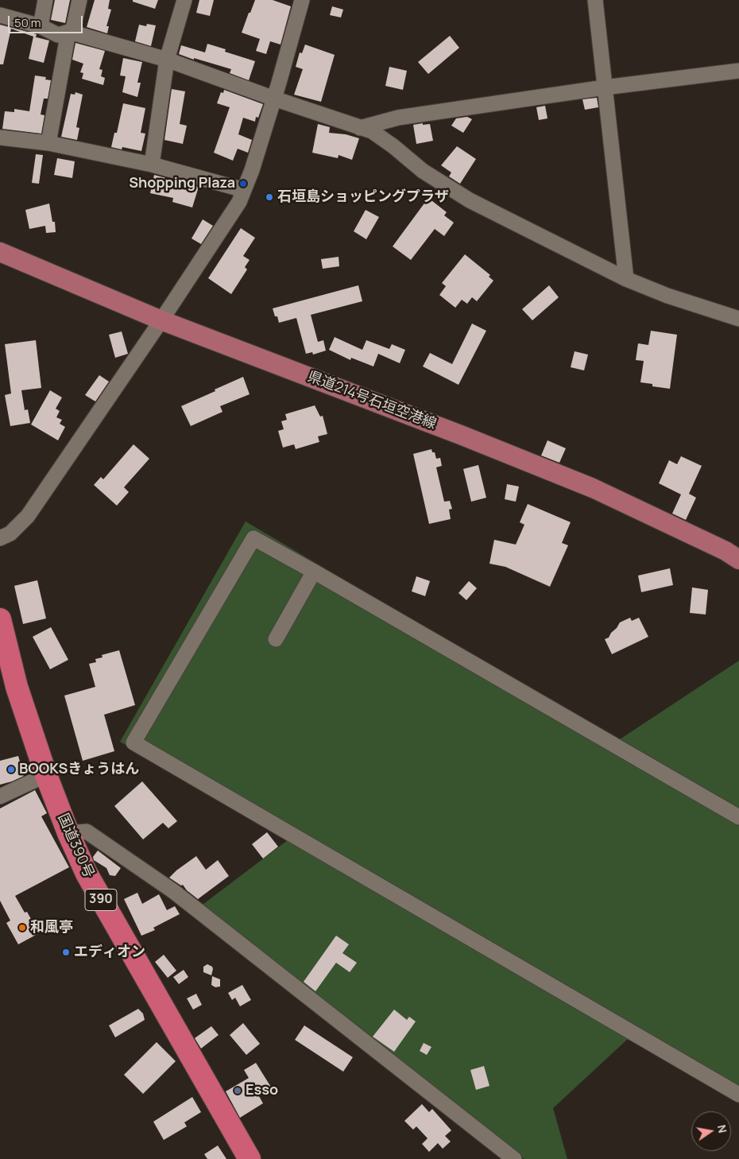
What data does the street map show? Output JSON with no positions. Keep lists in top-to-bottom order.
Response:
{
  "streets": {
    "highway": ["国道390号", "390"],
    "main road": ["県道214号石垣空港線"]
  },
  "places": [
    "Shopping Plaza",
    "石垣島ショッピングプラザ",
    "BOOKSきょうはん",
    "和風亭",
    "エディオン",
    "Esso"
  ],
  "scale_bar": "50 m",
  "north": "right"
}
